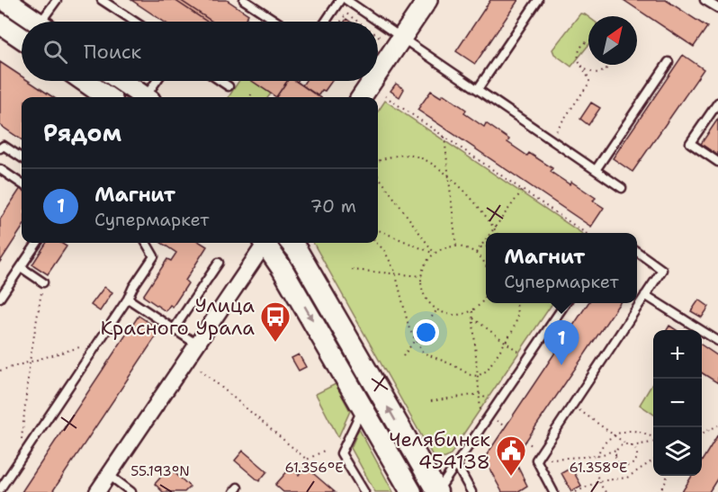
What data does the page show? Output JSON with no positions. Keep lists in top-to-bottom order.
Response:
{
  "places": {
    "bus stop": ["Улица Красного Урала"],
    "public building": ["Челябинск 454138"]
  },
  "north": "top right",
  "page": {
    "search": "Поиск",
    "heading": "Рядом",
    "list": [
      {
        "mark": "1",
        "name": "Магнит",
        "note": "Супермаркет",
        "value": "70 m"
      }
    ],
    "popup": ["Магнит", "Супермаркет"],
    "pins": "1",
    "map_buttons": ["+", "−"]
  },
  "coordinates": ["61.356°E", "61.358°E", "55.193°N"]
}
